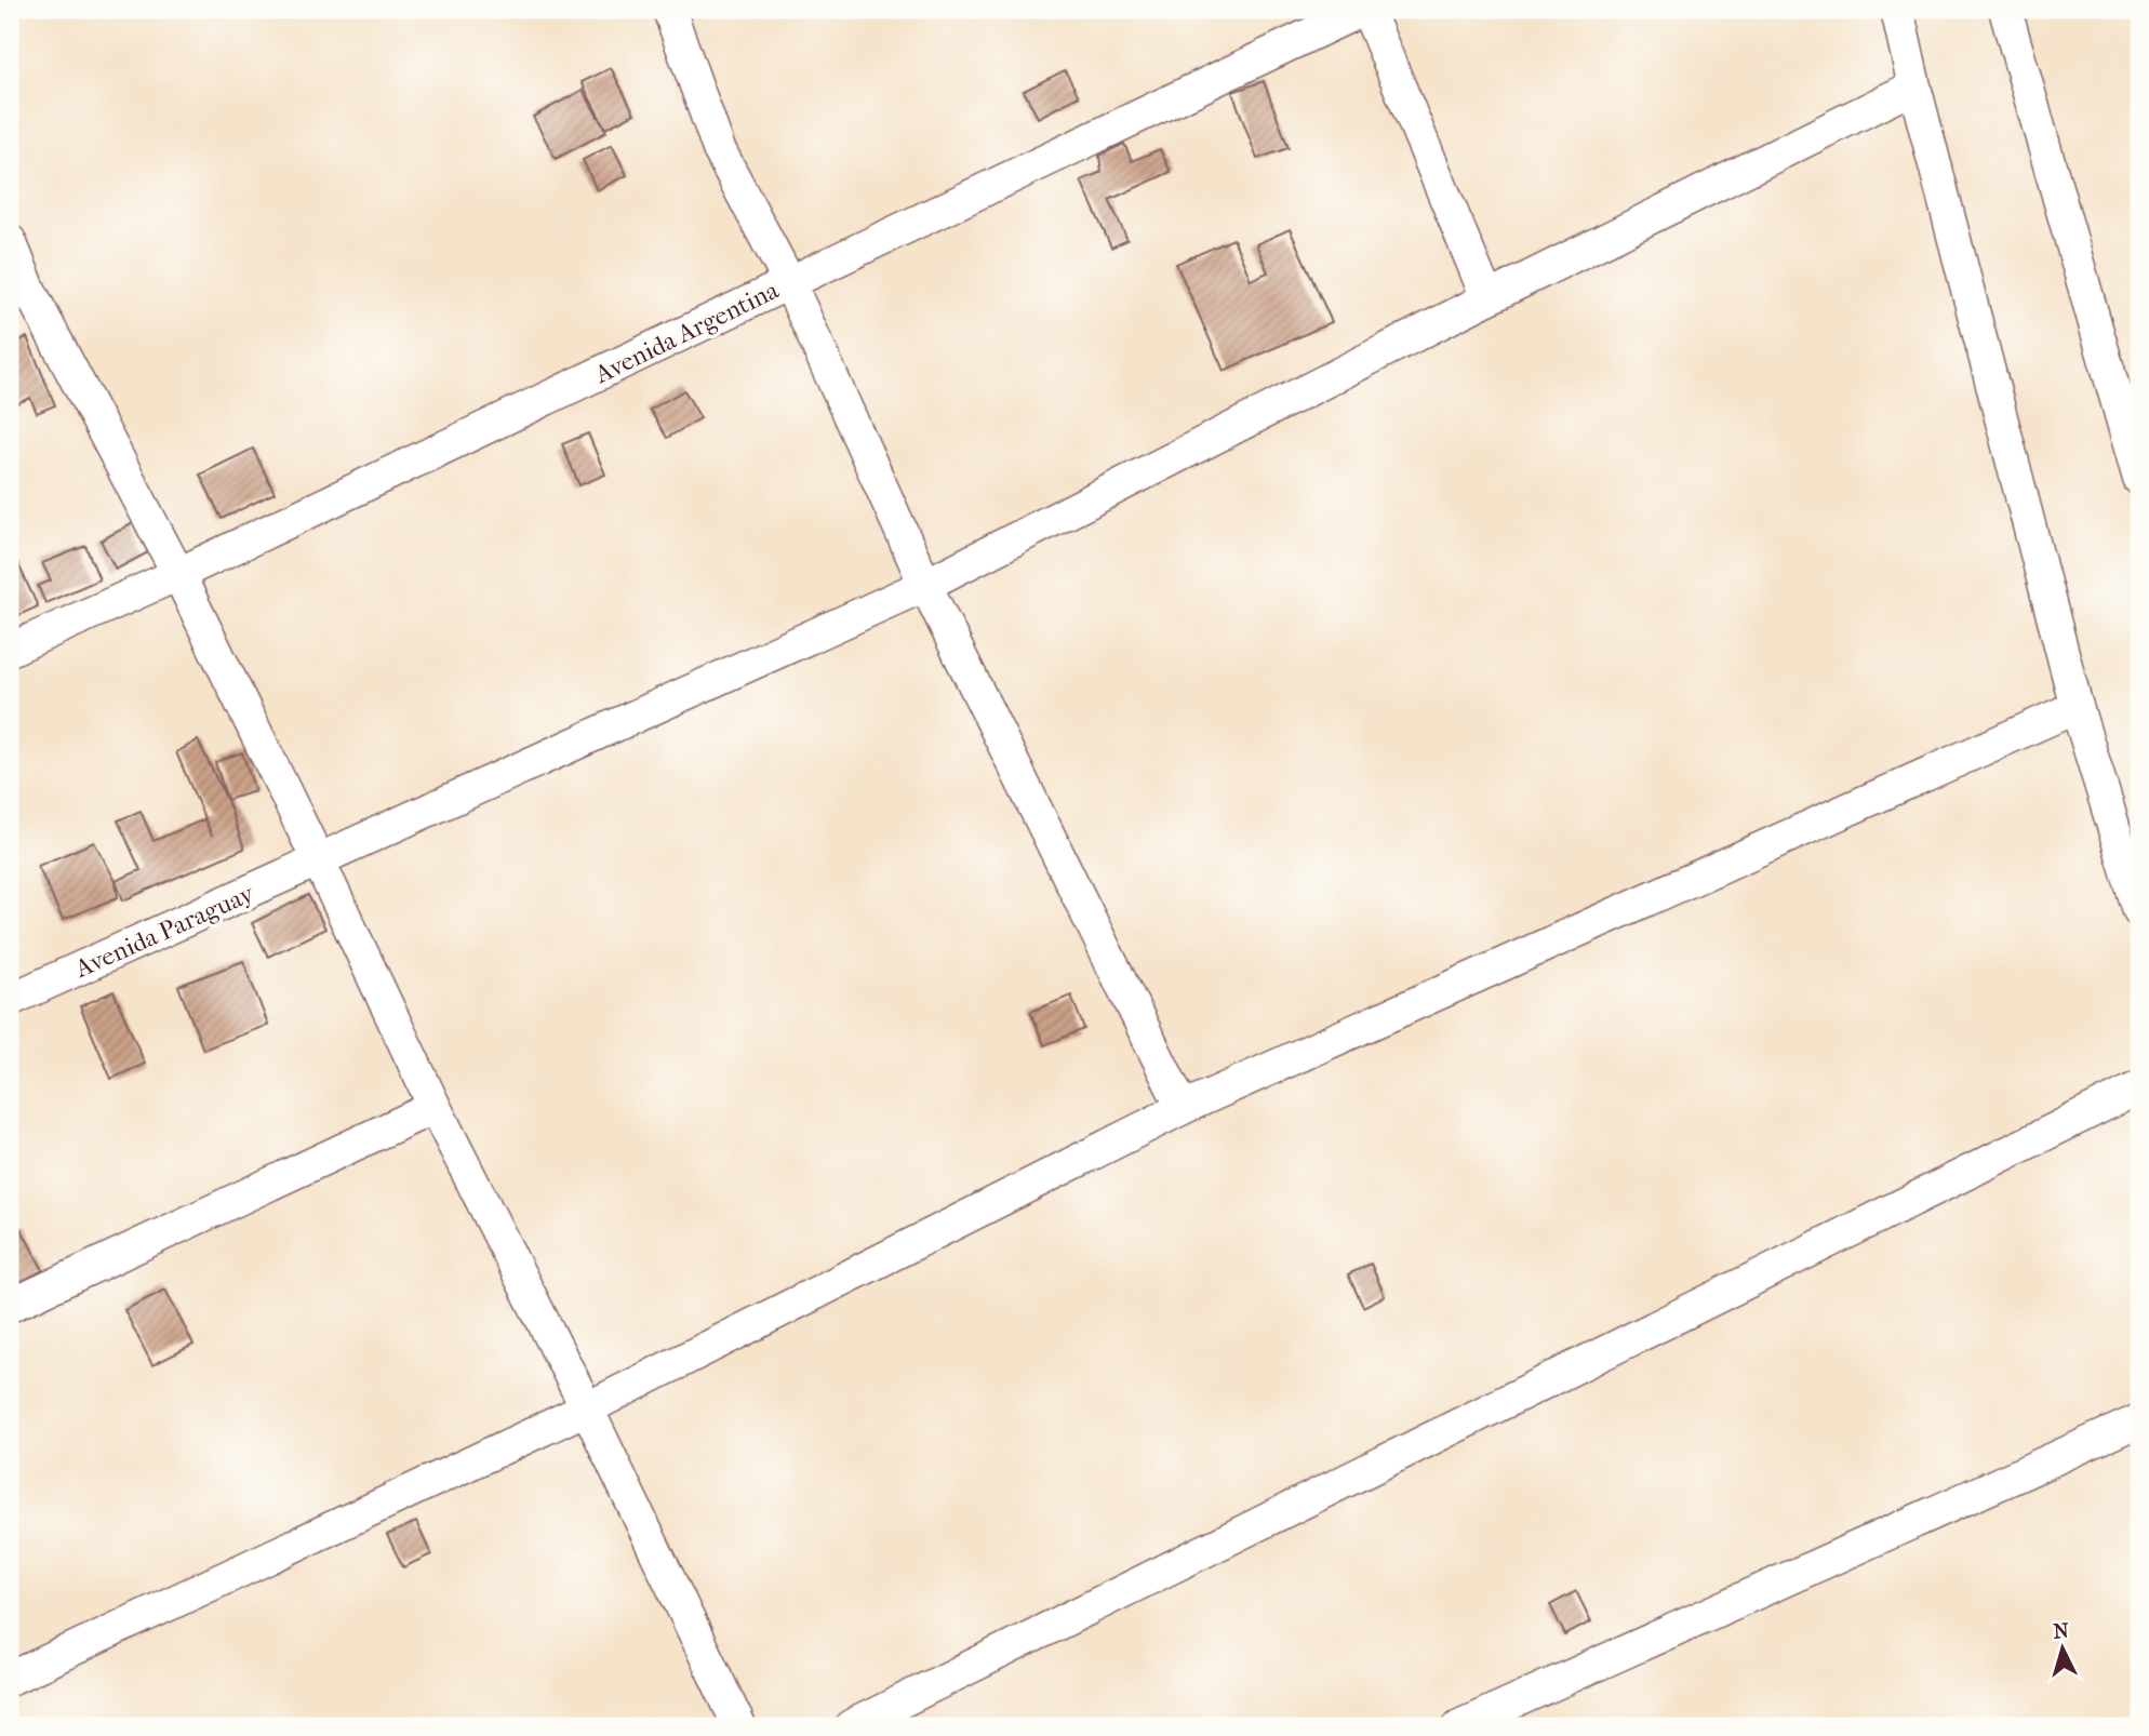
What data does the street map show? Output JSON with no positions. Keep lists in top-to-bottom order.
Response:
{
  "streets": {
    "street": ["Avenida Argentina", "Avenida Paraguay"]
  },
  "north": "top"
}
